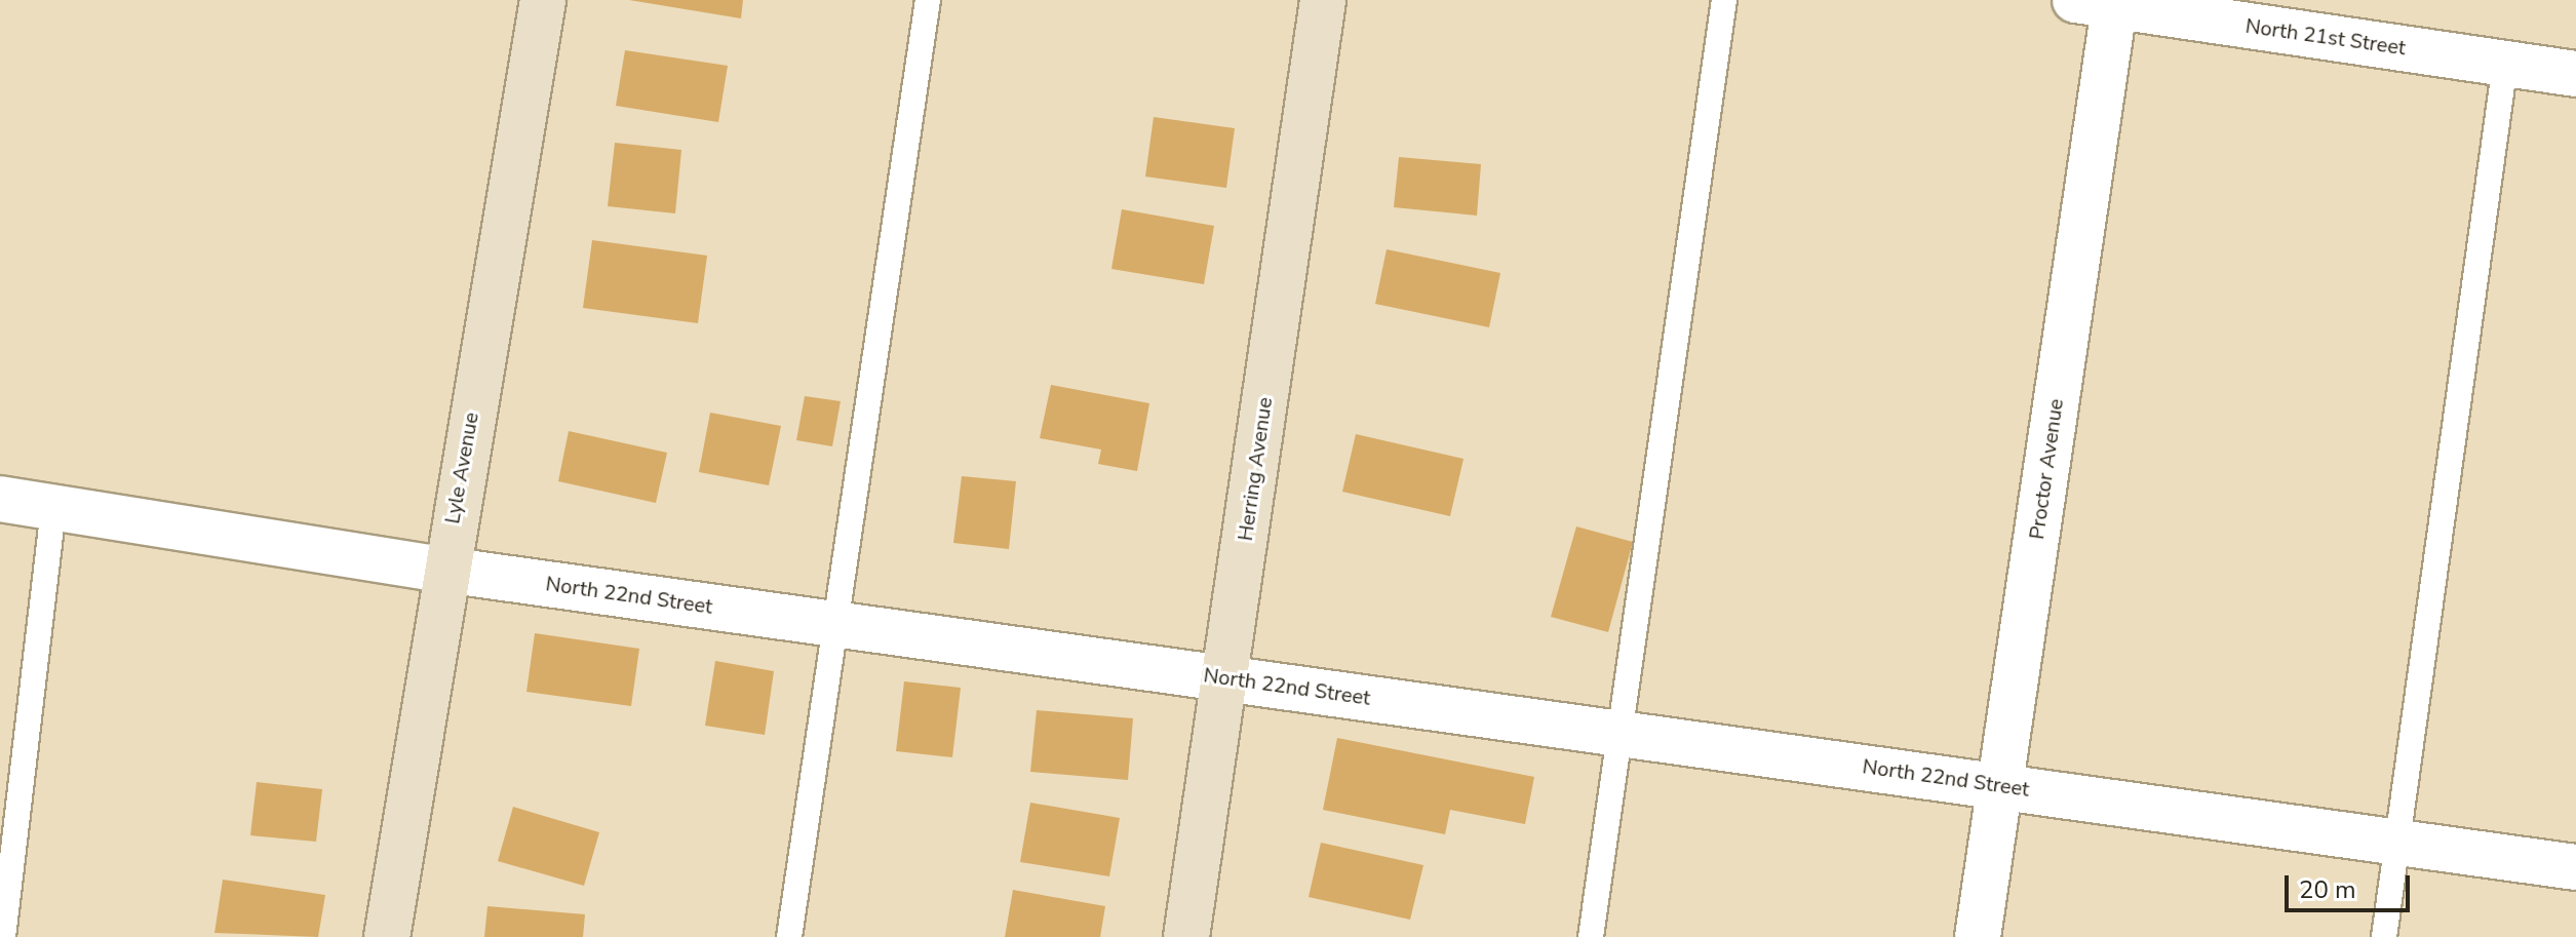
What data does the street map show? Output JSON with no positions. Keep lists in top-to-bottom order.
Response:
{
  "streets": {
    "main road": ["Lyle Avenue", "Herring Avenue"],
    "street": ["North 21st Street", "Proctor Avenue", "North 22nd Street"]
  },
  "crossings": [
    ["North 21st Street", "Proctor Avenue"],
    ["Lyle Avenue", "North 22nd Street"],
    ["Herring Avenue", "North 22nd Street"],
    ["Proctor Avenue", "North 22nd Street"]
  ],
  "scale_bar": "20 m"
}
